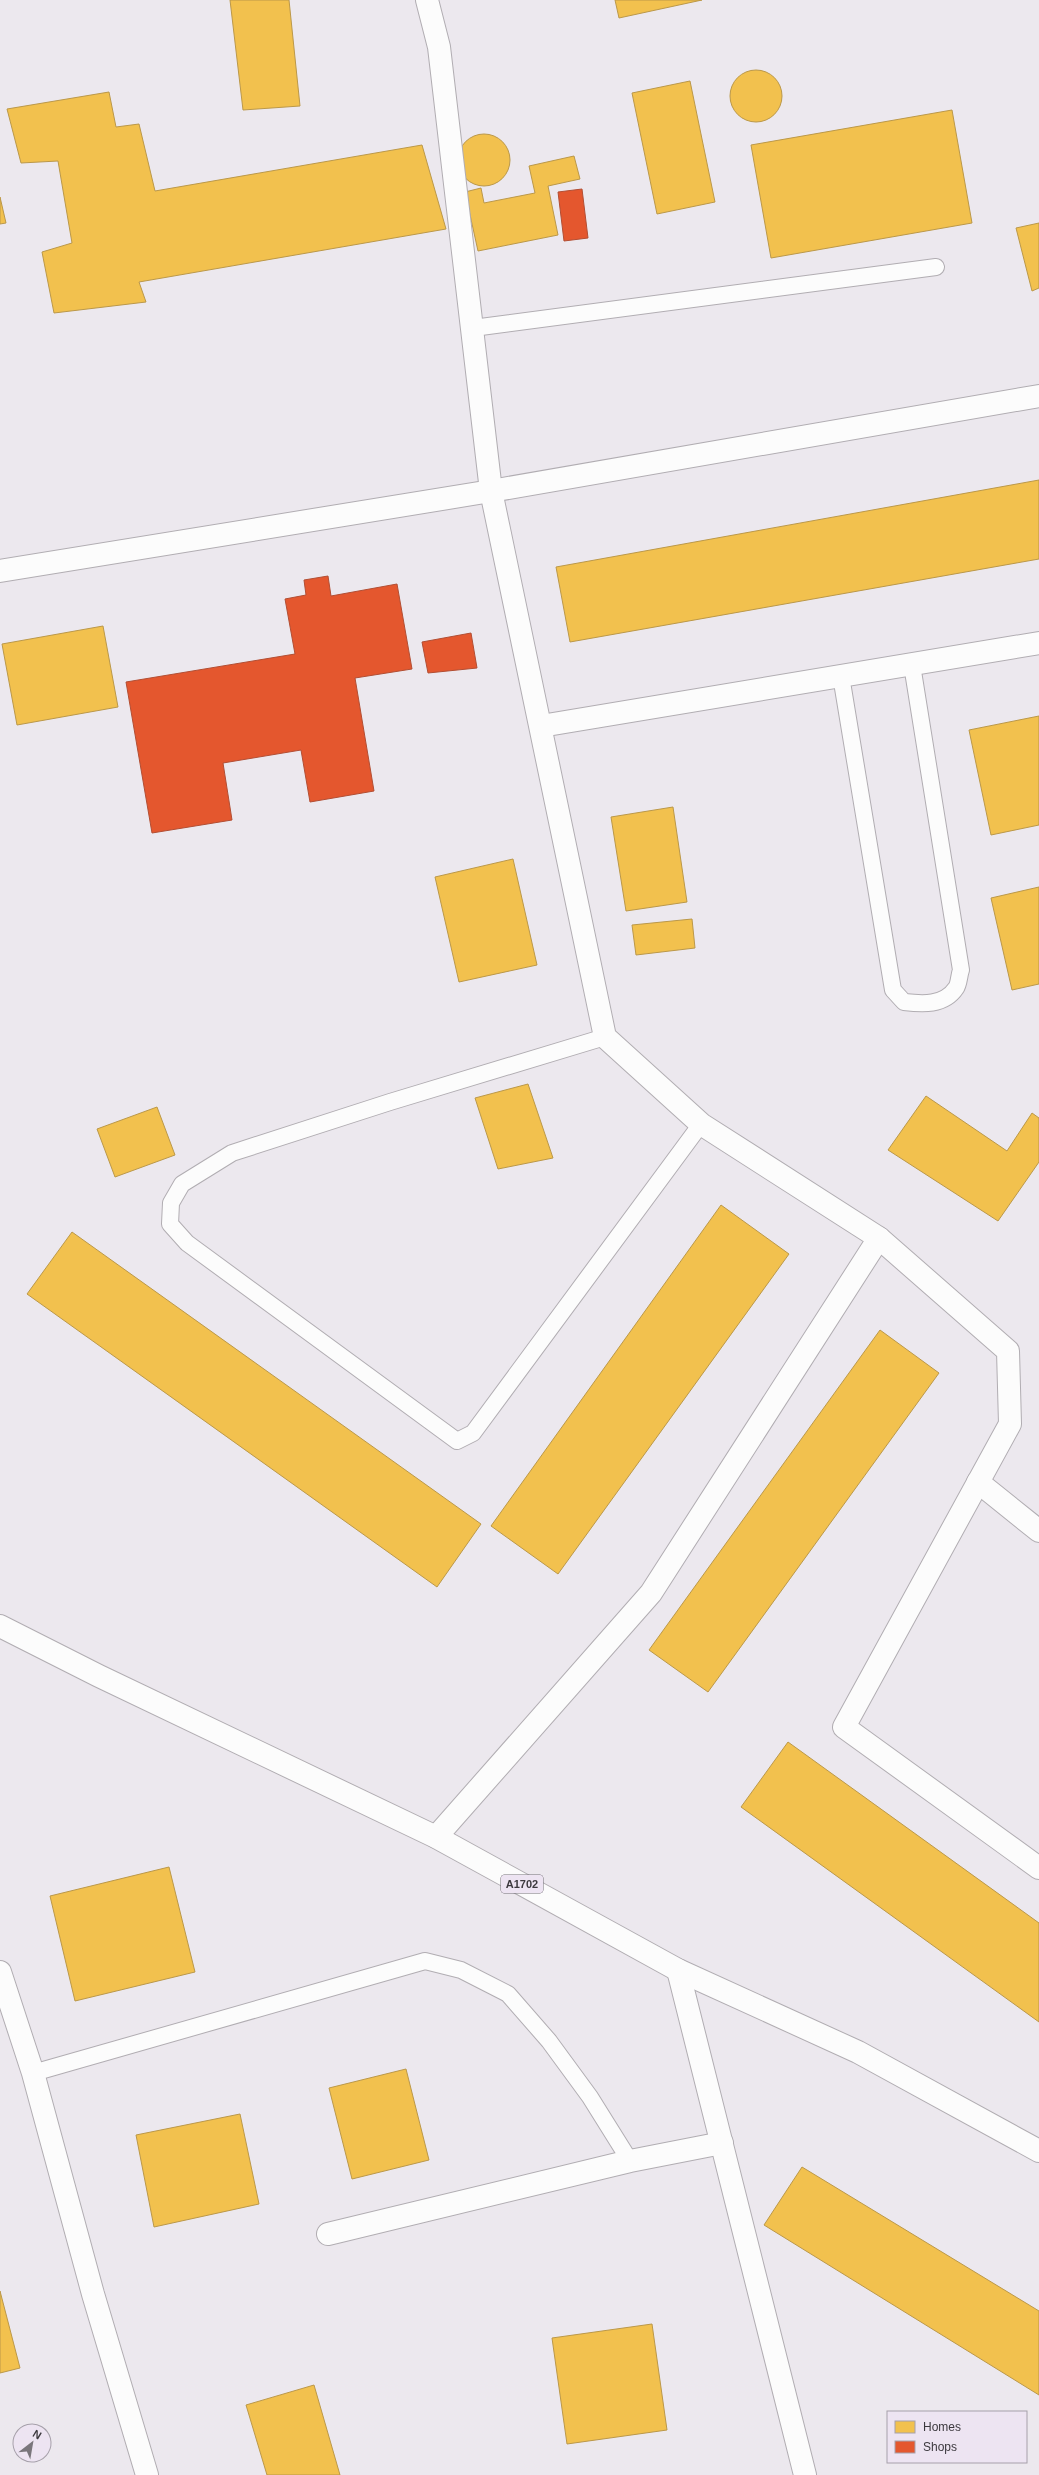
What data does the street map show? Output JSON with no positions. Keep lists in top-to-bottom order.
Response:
{
  "streets": {
    "main road": ["A1702"]
  },
  "legend": ["Homes", "Shops"],
  "north": "top right"
}
